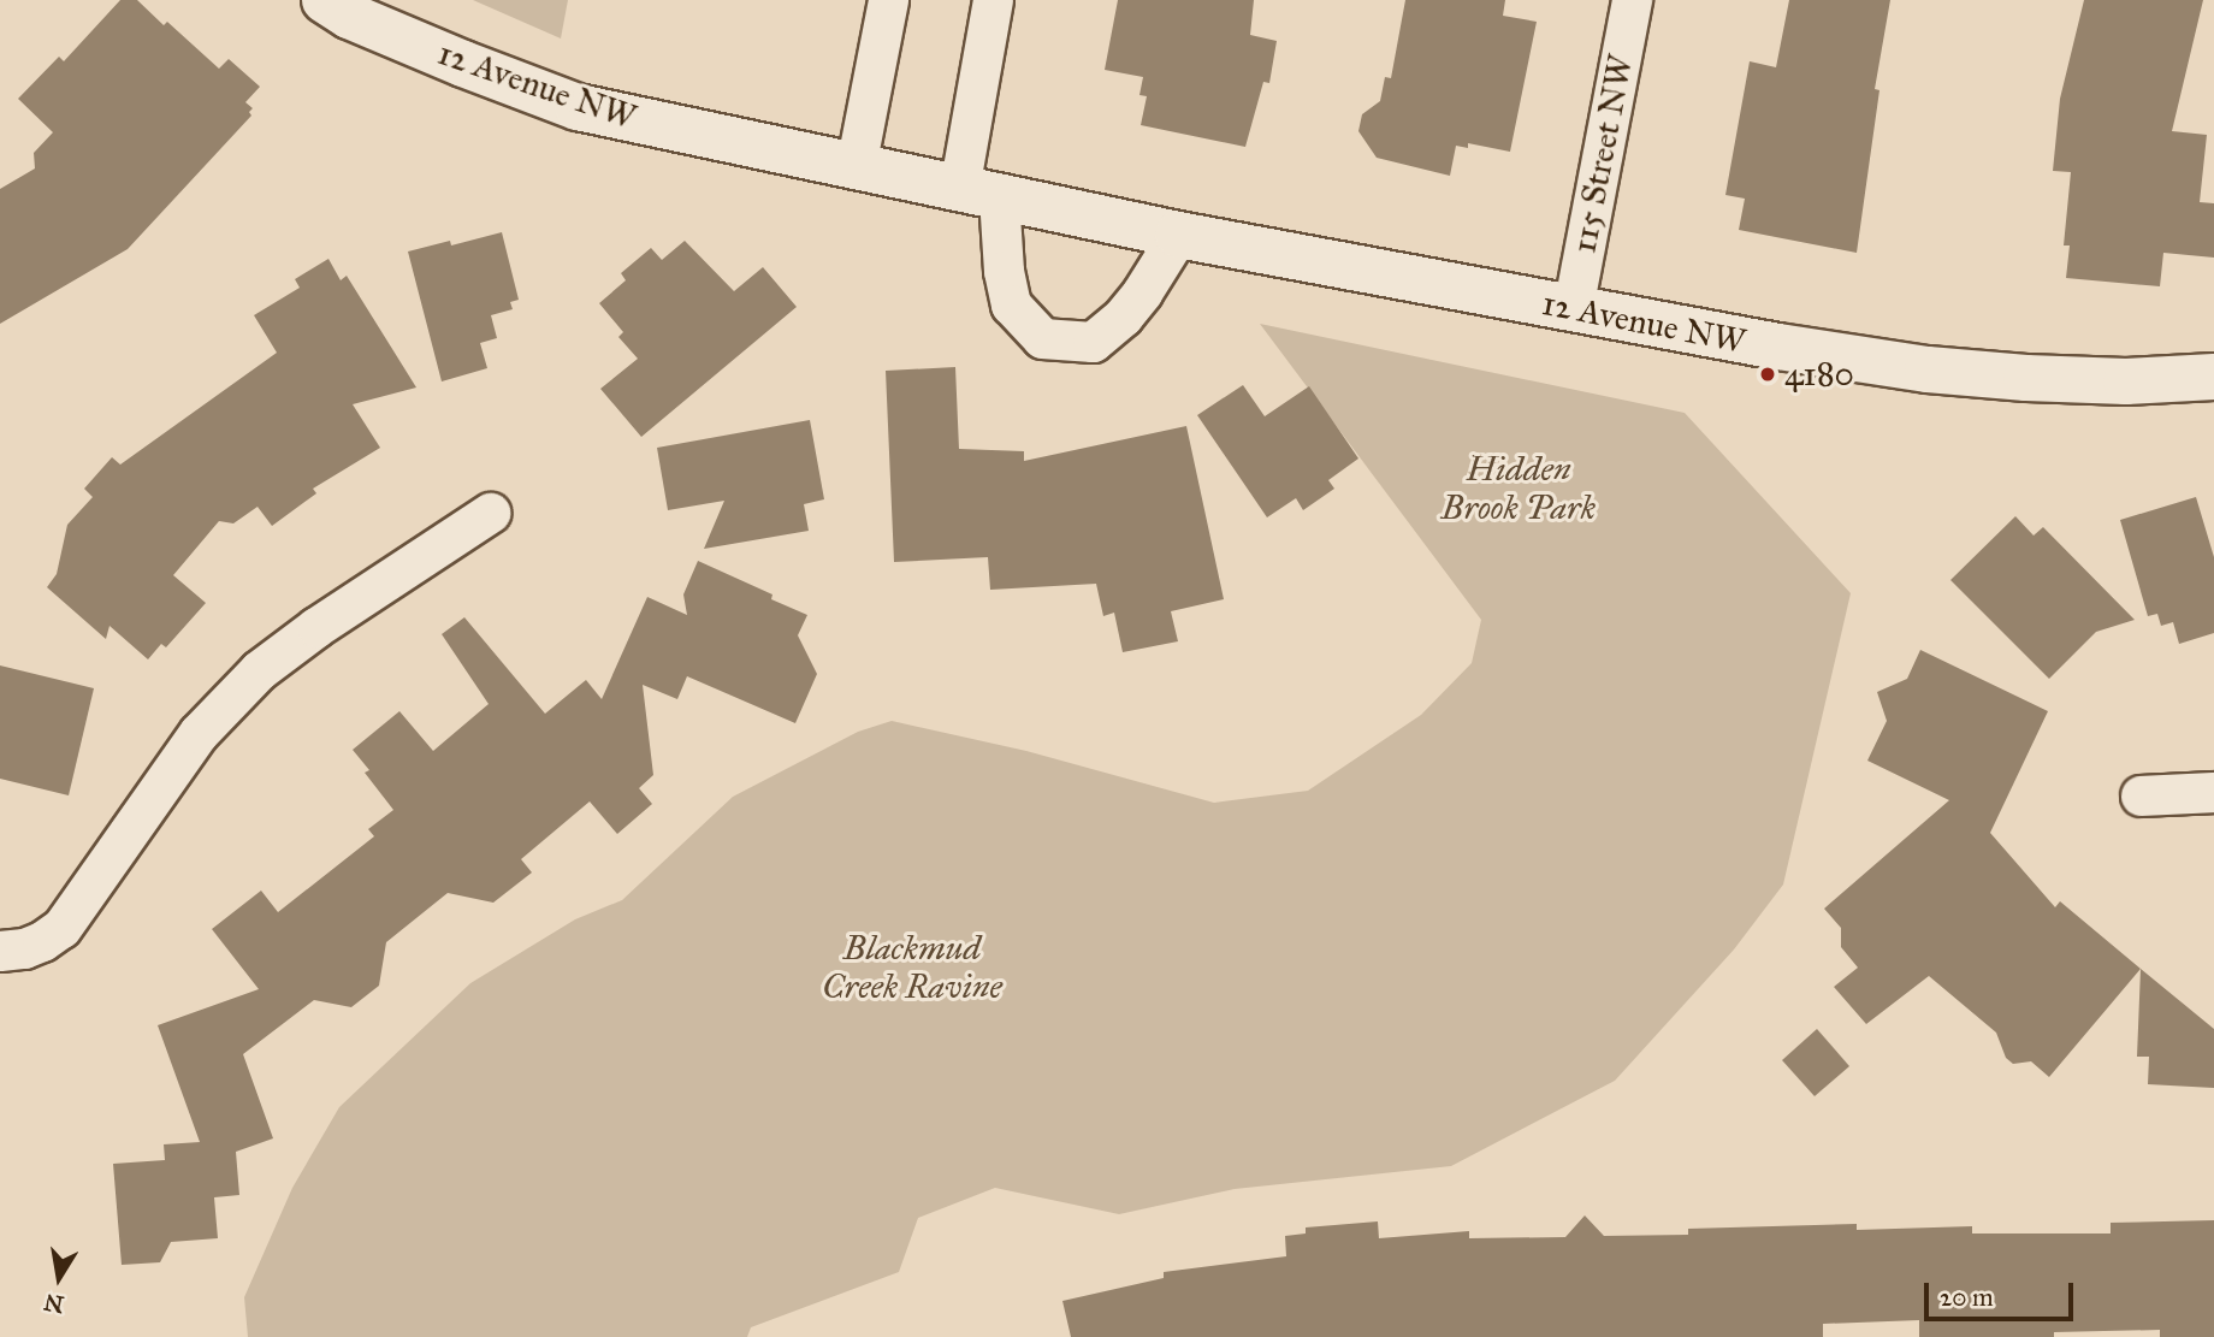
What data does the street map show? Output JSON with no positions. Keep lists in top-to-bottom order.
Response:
{
  "streets": {
    "street": ["12 Avenue NW", "115 Street NW"]
  },
  "crossings": [
    ["12 Avenue NW", "115 Street NW"]
  ],
  "parks": ["Hidden Brook Park", "Blackmud Creek Ravine"],
  "places": ["4180"],
  "scale_bar": "20 m",
  "north": "bottom"
}
